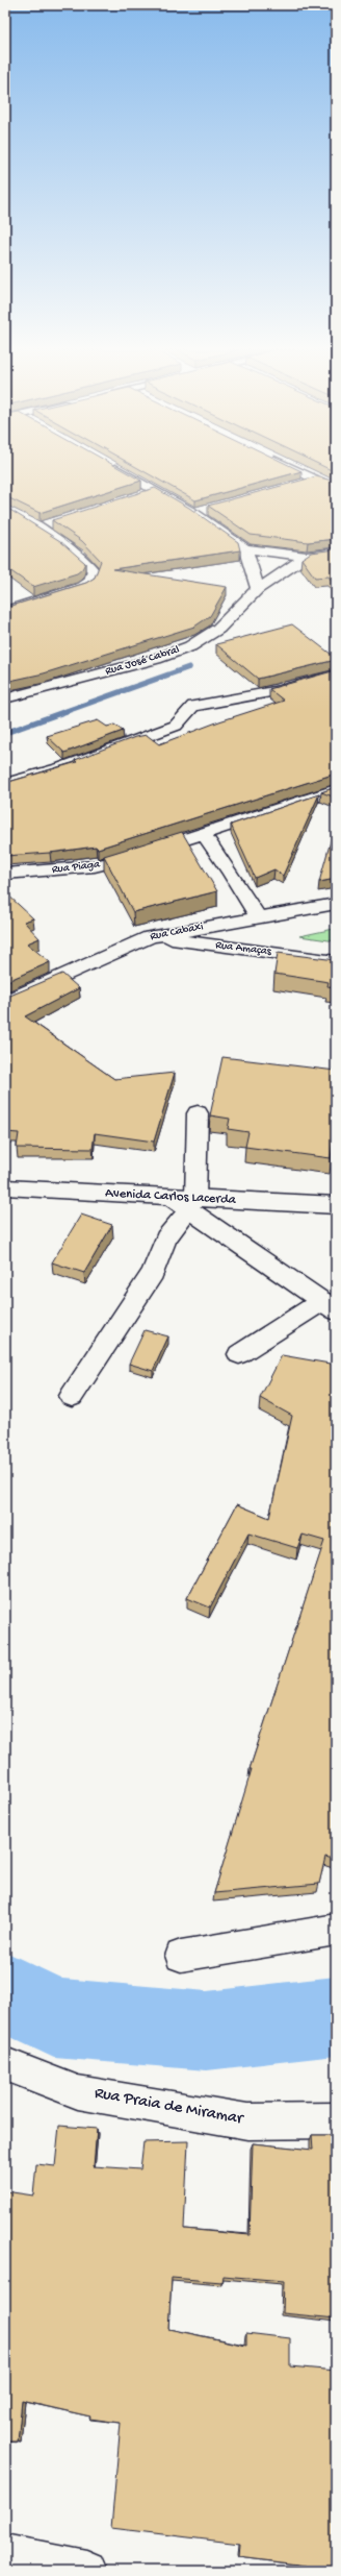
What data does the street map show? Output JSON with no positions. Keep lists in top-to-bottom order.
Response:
{
  "streets": {
    "street": [
      "Rua José Cabral",
      "Rua Piaga",
      "Rua Cabaxi",
      "Rua Amaças",
      "Avenida Carlos Lacerda",
      "Rua Praia de Miramar"
    ]
  },
  "crossings": [
    ["Rua Cabaxi", "Rua Amaças"]
  ]
}
